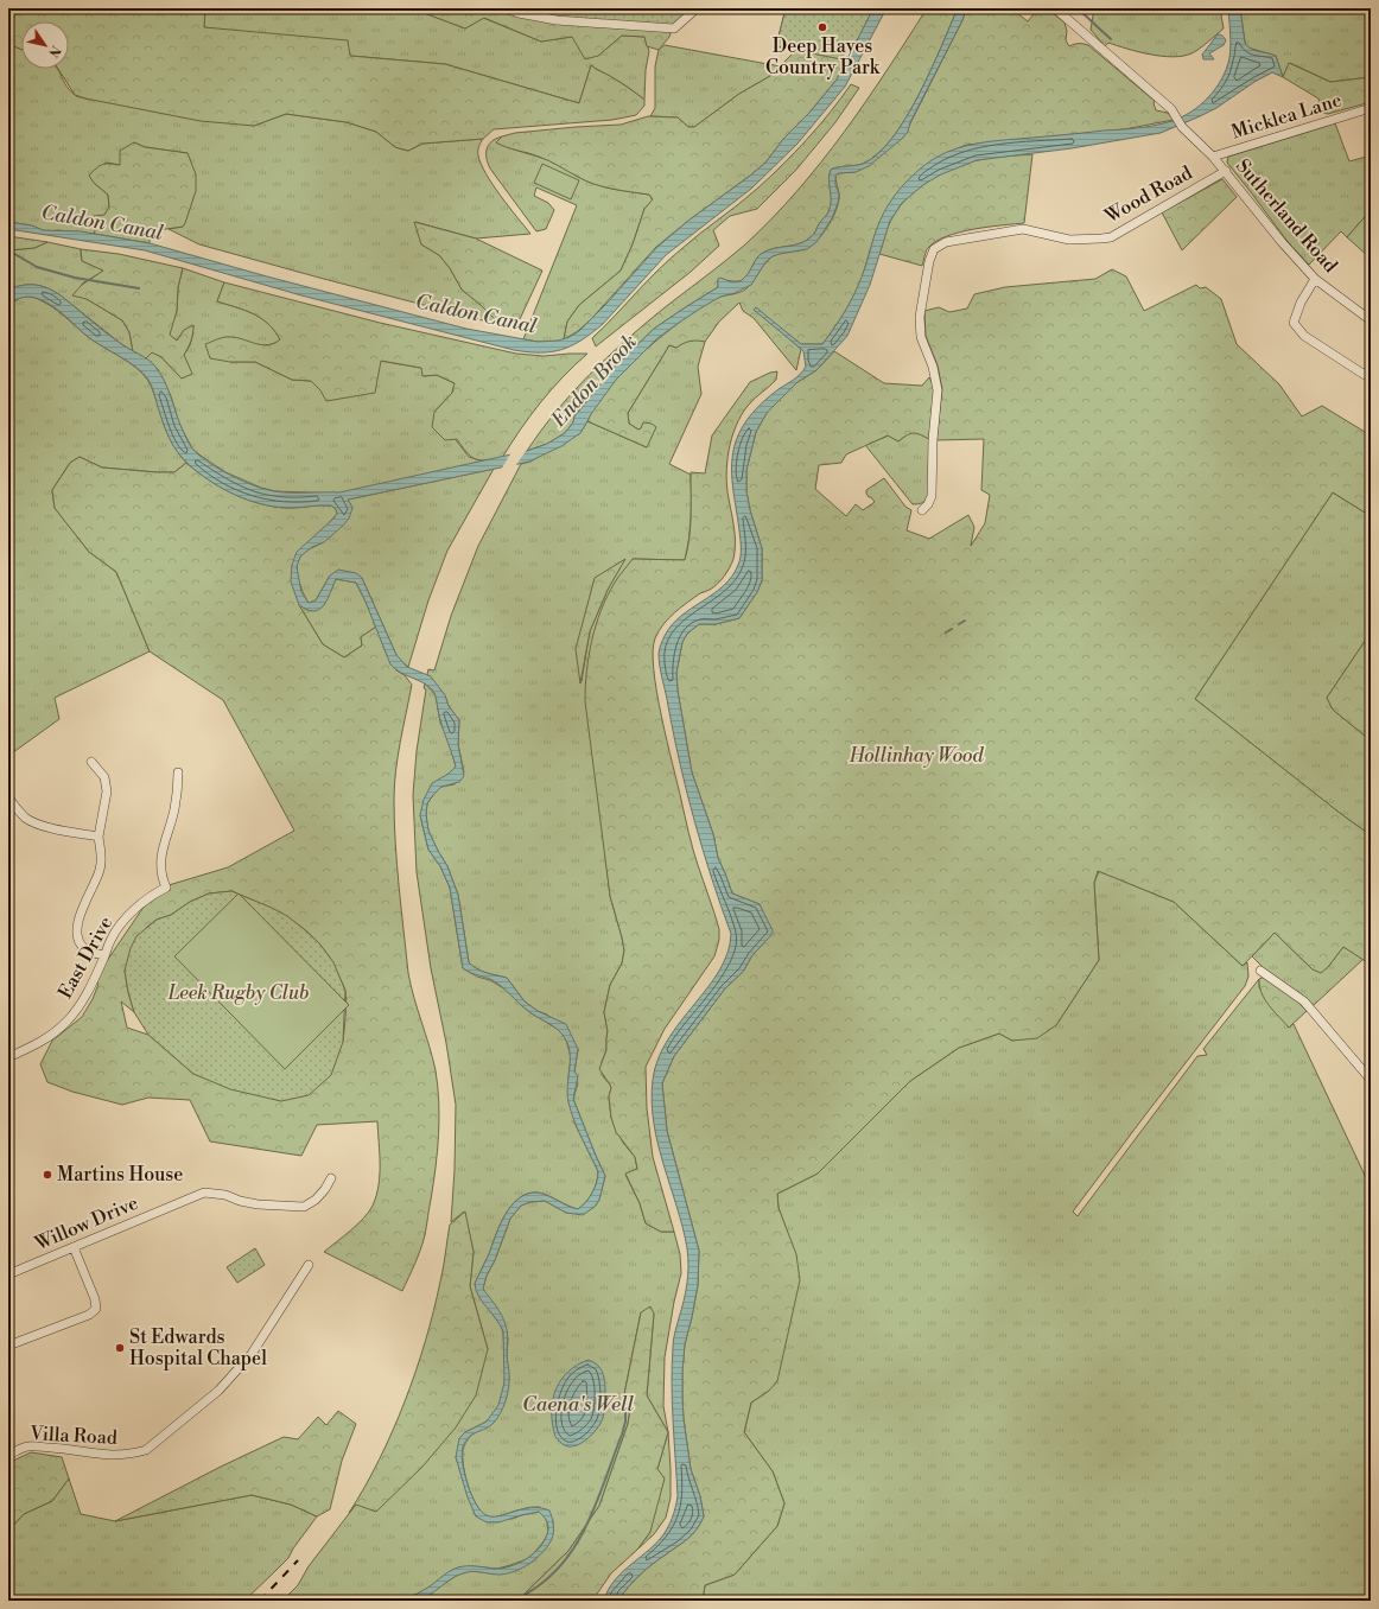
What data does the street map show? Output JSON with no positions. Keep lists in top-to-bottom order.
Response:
{
  "streets": {
    "street": [
      "Micklea Lane",
      "Wood Road",
      "Sutherland Road",
      "East Drive",
      "Willow Drive",
      "Villa Road"
    ]
  },
  "crossings": [
    ["Micklea Lane", "Sutherland Road"],
    ["Wood Road", "Sutherland Road"]
  ],
  "water": ["Caldon Canal", "Endon Brook", "Caena's Well"],
  "parks": ["Hollinhay Wood", "Leek Rugby Club"],
  "places": ["Deep Hayes Country Park", "Martins House", "St Edwards Hospital Chapel"],
  "north": "bottom right"
}
